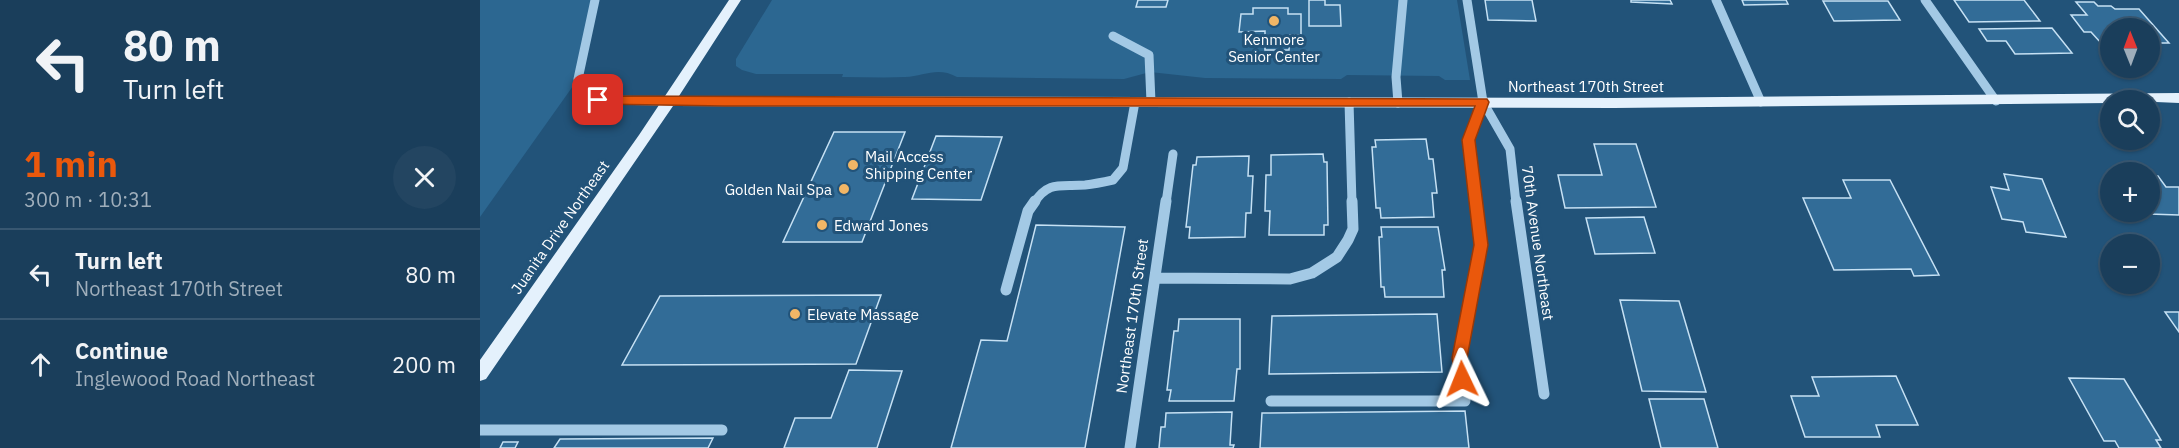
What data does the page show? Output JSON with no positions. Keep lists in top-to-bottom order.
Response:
{
  "streets": {
    "main road": ["Northeast 170th Street", "Juanita Drive Northeast"],
    "street": ["70th Avenue Northeast"]
  },
  "crossings": [
    ["Northeast 170th Street", "Juanita Drive Northeast"],
    ["Northeast 170th Street", "70th Avenue Northeast"]
  ],
  "places": [
    "Kenmore Senior Center",
    "Mail Access Shipping Center",
    "Golden Nail Spa",
    "Edward Jones",
    "Elevate Massage"
  ],
  "north": "top",
  "page": {
    "turn": ["80 m", "Turn left"],
    "map_buttons": ["+", "−"],
    "heading": ["1 min", "300 m · 10:31"],
    "list": [
      {
        "name": "Turn left",
        "note": "Northeast 170th Street",
        "value": "80 m"
      },
      {
        "name": "Continue",
        "note": "Inglewood Road Northeast",
        "value": "200 m"
      }
    ]
  }
}
